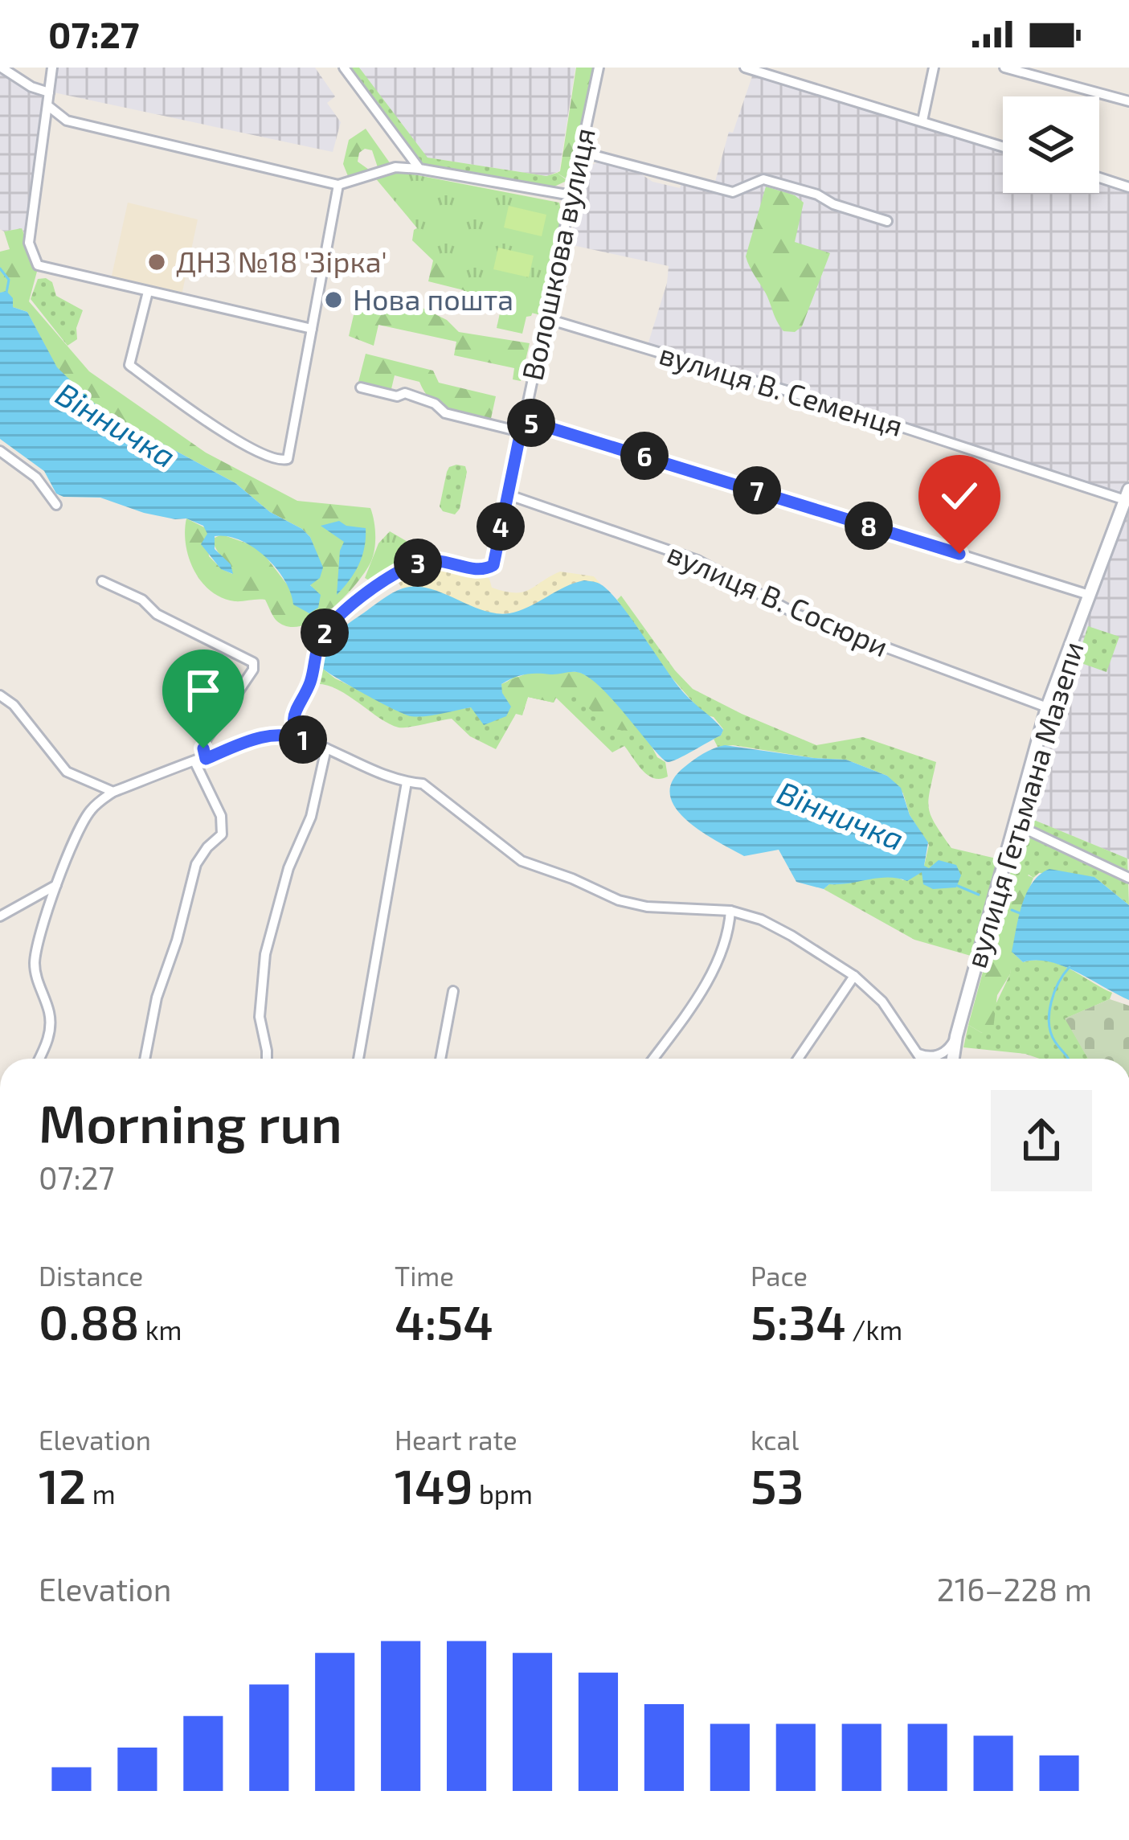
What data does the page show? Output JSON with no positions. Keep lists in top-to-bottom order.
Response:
{
  "streets": {
    "street": [
      "Волошкова вулиця",
      "вулиця В. Семенця",
      "вулиця В. Сосюри",
      "вулиця Гетьмана Мазепи"
    ]
  },
  "crossings": [
    ["Волошкова вулиця", "вулиця В. Семенця"],
    ["Волошкова вулиця", "вулиця В. Сосюри"],
    ["вулиця В. Семенця", "вулиця Гетьмана Мазепи"],
    ["вулиця В. Сосюри", "вулиця Гетьмана Мазепи"]
  ],
  "water": ["Вінничка"],
  "places": ["ДНЗ №18 'Зірка'", "Нова пошта"],
  "page": {
    "status": "07:27",
    "pins": [
      "5",
      "6",
      "7",
      "8",
      "4",
      "3",
      "2",
      "1"
    ],
    "heading": ["Morning run", "07:27"],
    "stats": [
      ["Distance", "0.88 km"],
      ["Time", "4:54"],
      ["Pace", "5:34 /km"],
      ["Elevation", "12 m"],
      ["Heart rate", "149 bpm"],
      ["kcal", "53"]
    ],
    "chart": ["Elevation", "216–228 m"]
  }
}
